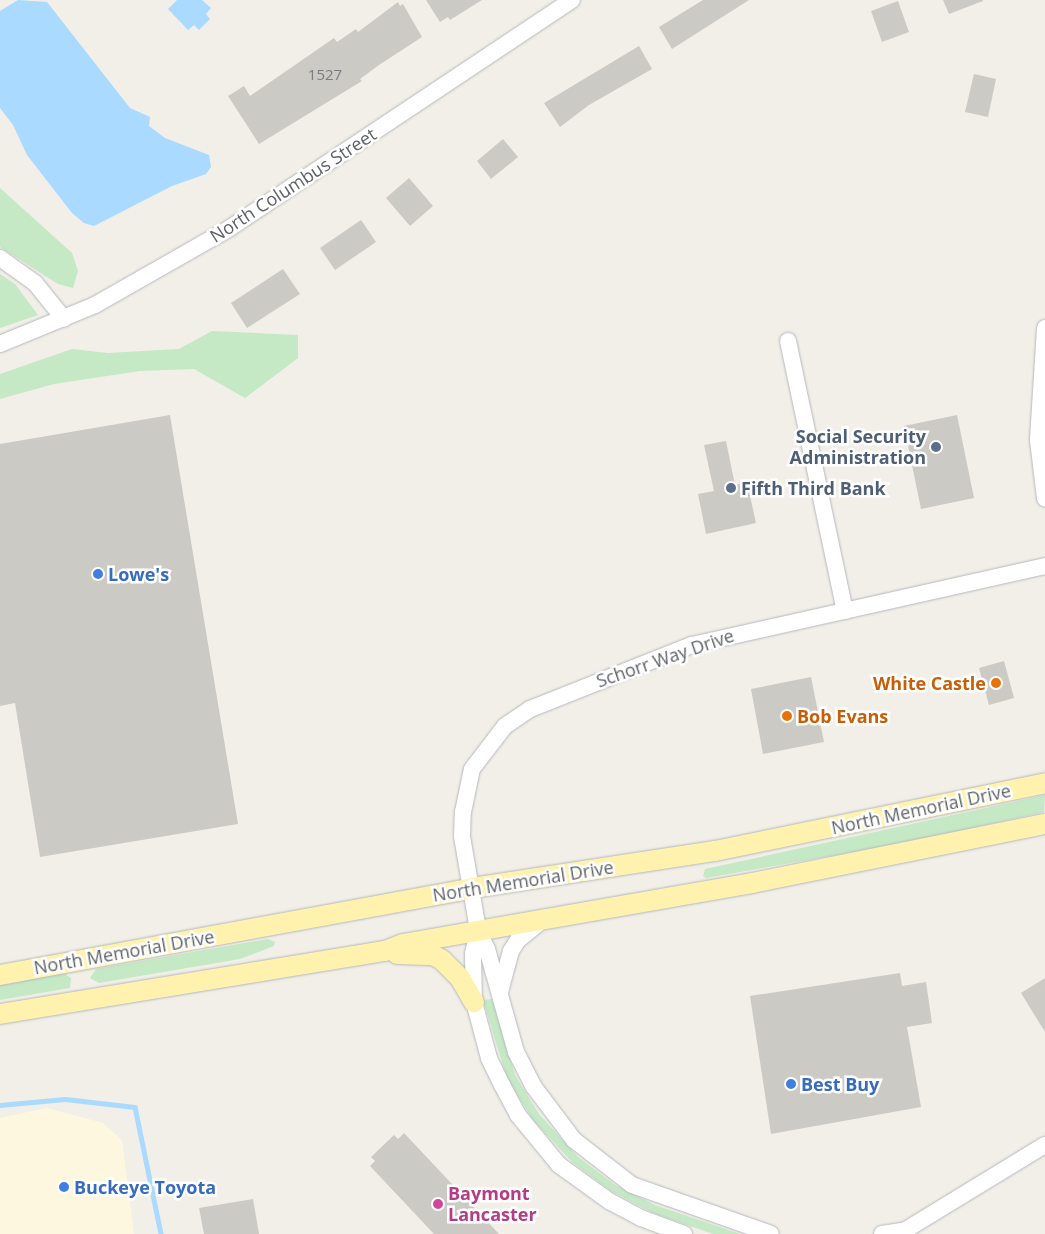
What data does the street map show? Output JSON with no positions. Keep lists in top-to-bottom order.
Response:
{
  "streets": {
    "main road": ["North Memorial Drive"],
    "street": ["North Columbus Street", "Schorr Way Drive"]
  },
  "crossings": [
    ["Schorr Way Drive", "North Memorial Drive"]
  ],
  "places": [
    "Social Security Administration",
    "Fifth Third Bank",
    "Lowe's",
    "White Castle",
    "Bob Evans",
    "Best Buy",
    "Buckeye Toyota",
    "Baymont Lancaster"
  ],
  "house_numbers": ["1527"]
}
